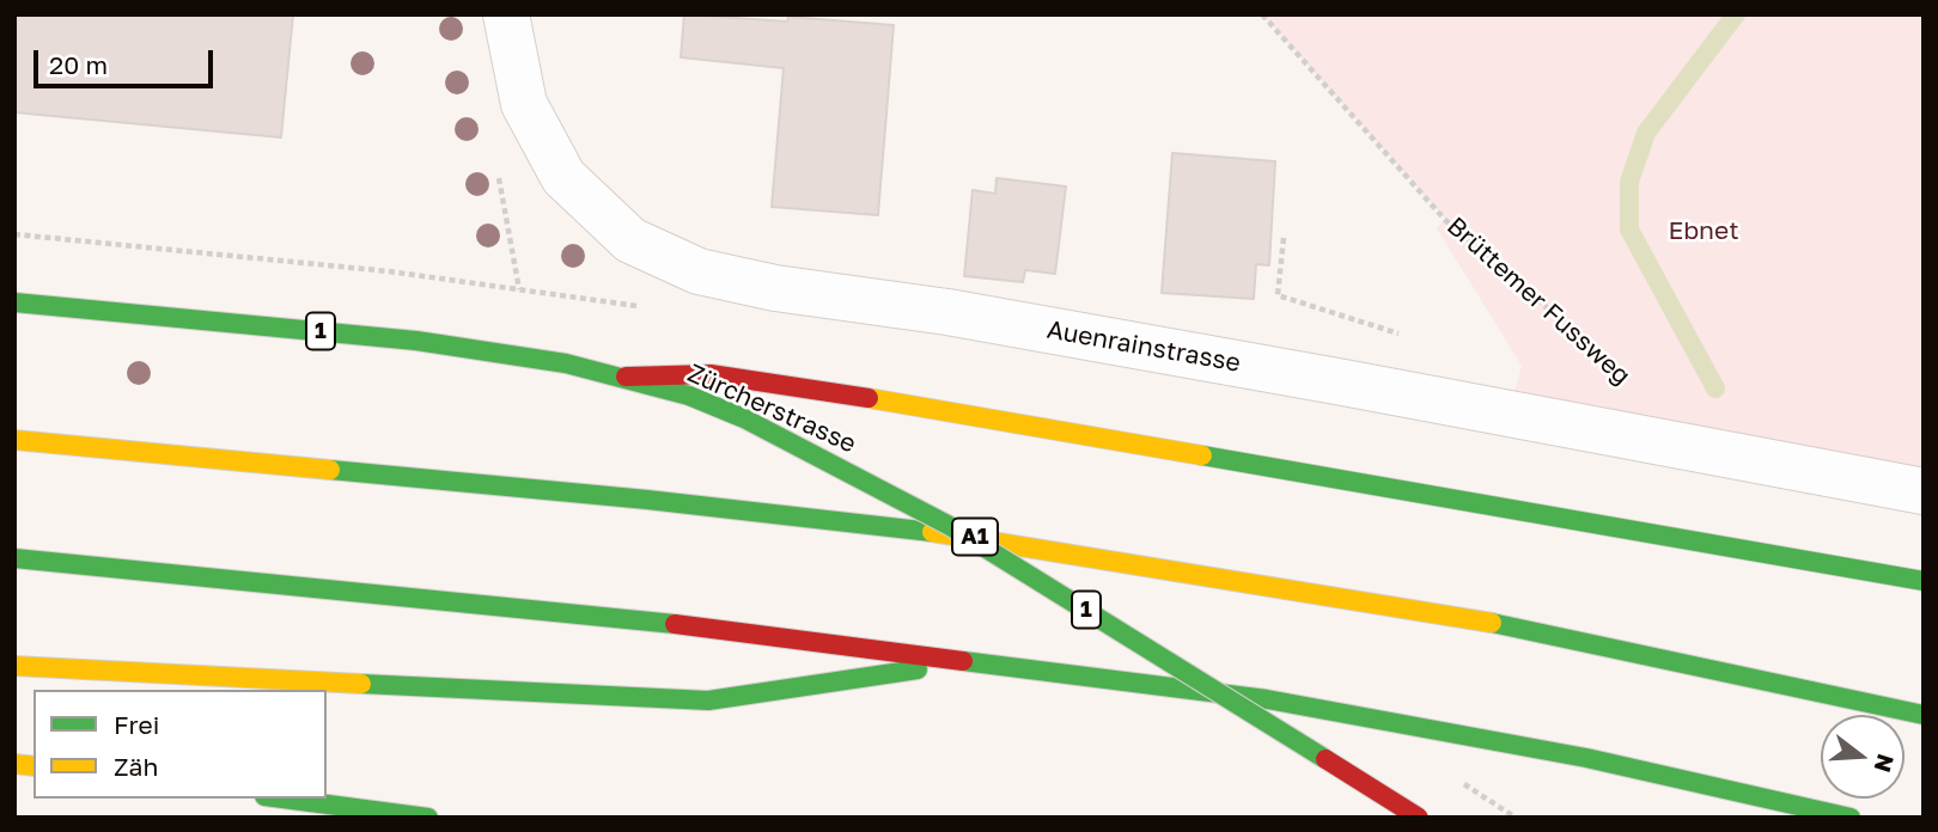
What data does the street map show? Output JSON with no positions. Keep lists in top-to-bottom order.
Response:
{
  "streets": {
    "main road": ["1", "Zürcherstrasse", "A1"],
    "street": ["Auenrainstrasse"],
    "path": ["Brüttemer Fussweg"]
  },
  "crossings": [
    ["Brüttemer Fussweg", "Auenrainstrasse"]
  ],
  "parks": ["Ebnet"],
  "legend": ["Frei", "Zäh"],
  "scale_bar": "20 m",
  "north": "right"
}
